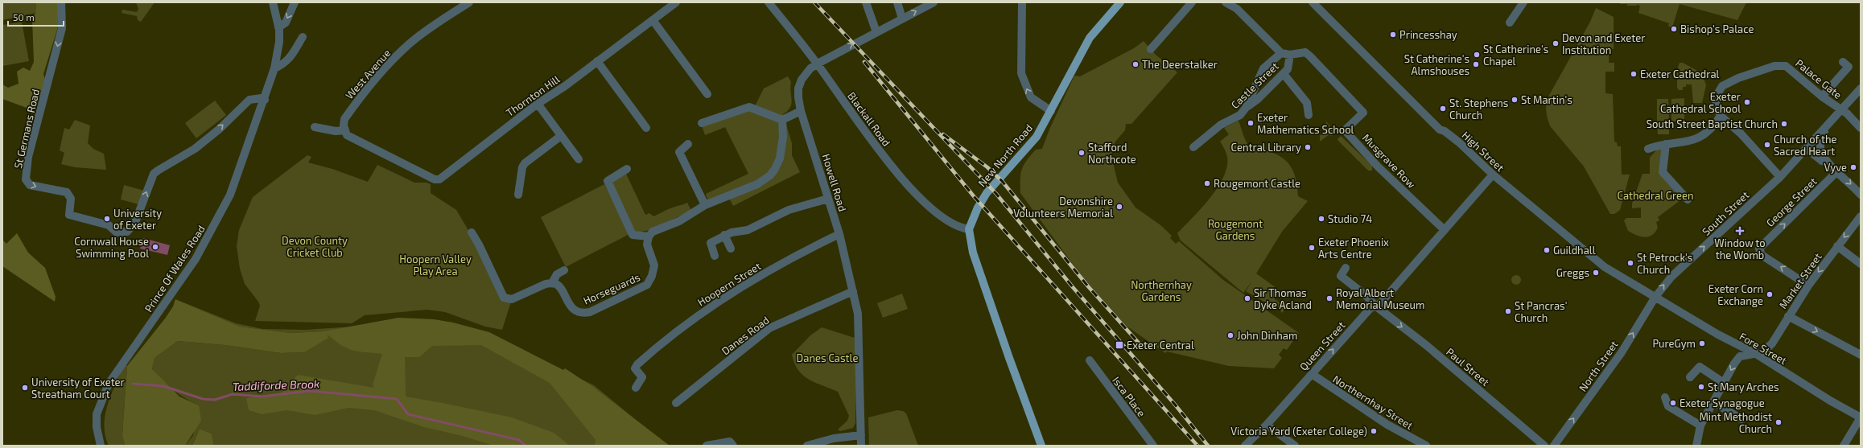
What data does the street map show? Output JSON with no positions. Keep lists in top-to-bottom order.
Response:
{
  "streets": {
    "main road": ["New North Road"],
    "street": [
      "West Avenue",
      "Palace Gate",
      "Castle Street",
      "Thornton Hill",
      "Blackall Road",
      "St Germans Road",
      "High Street",
      "Musgrave Row",
      "Howell Road",
      "George Street",
      "South Street",
      "Prince Of Wales Road",
      "Market Street",
      "Hoopern Street",
      "Horseguards",
      "Danes Road",
      "Queen Street",
      "Fore Street",
      "North Street",
      "Paul Street",
      "Isca Place",
      "Northernhay Street"
    ]
  },
  "crossings": [
    ["West Avenue", "Thornton Hill"],
    ["Palace Gate", "South Street"],
    ["Castle Street", "Musgrave Row"],
    ["Blackall Road", "New North Road"],
    ["Blackall Road", "Howell Road"],
    ["St Germans Road", "Prince Of Wales Road"],
    ["High Street", "South Street"],
    ["High Street", "Queen Street"],
    ["High Street", "Fore Street"],
    ["High Street", "North Street"],
    ["Musgrave Row", "Queen Street"],
    ["Howell Road", "Hoopern Street"],
    ["Howell Road", "Danes Road"],
    ["George Street", "Market Street"],
    ["South Street", "Fore Street"],
    ["South Street", "North Street"],
    ["Market Street", "Fore Street"],
    ["Queen Street", "Paul Street"],
    ["Queen Street", "Northernhay Street"],
    ["Fore Street", "North Street"]
  ],
  "one_way": [
    "South Street",
    "Market Street",
    "North Street",
    "Paul Street"
  ],
  "water": ["Taddiforde Brook"],
  "parks": [
    "Cathedral Green",
    "Rougemont Gardens",
    "Devon County Cricket Club",
    "Hoopern Valley Play Area",
    "Northernhay Gardens",
    "Danes Castle"
  ],
  "places": {
    "other": [
      "Bishop's Palace",
      "Princesshay",
      "Devon and Exeter Institution",
      "St Catherine's Chapel",
      "The Deerstalker",
      "St Catherine's Almshouses",
      "Exeter Cathedral",
      "St Martin's",
      "Exeter Cathedral School",
      "St. Stephens Church",
      "Exeter Mathematics School",
      "South Street Baptist Church",
      "Church of the Sacred Heart",
      "Central Library",
      "Stafford Northcote",
      "Vyve",
      "Rougemont Castle",
      "Devonshire Volunteers Memorial",
      "University of Exeter",
      "Studio 74",
      "Cornwall House Swimming Pool",
      "Exeter Phoenix Arts Centre",
      "Guildhall",
      "St Petrock's Church",
      "Greggs",
      "Exeter Corn Exchange",
      "Sir Thomas Dyke Acland",
      "Royal Albert Memorial Museum",
      "St Pancras' Church",
      "John Dinham",
      "PureGym",
      "St Mary Arches",
      "University of Exeter Streatham Court",
      "Exeter Synagogue",
      "Mint Methodist Church",
      "Victoria Yard (Exeter College)"
    ],
    "health": ["Window to the Womb"],
    "transit": ["Exeter Central"]
  },
  "scale_bar": "50 m"
}
